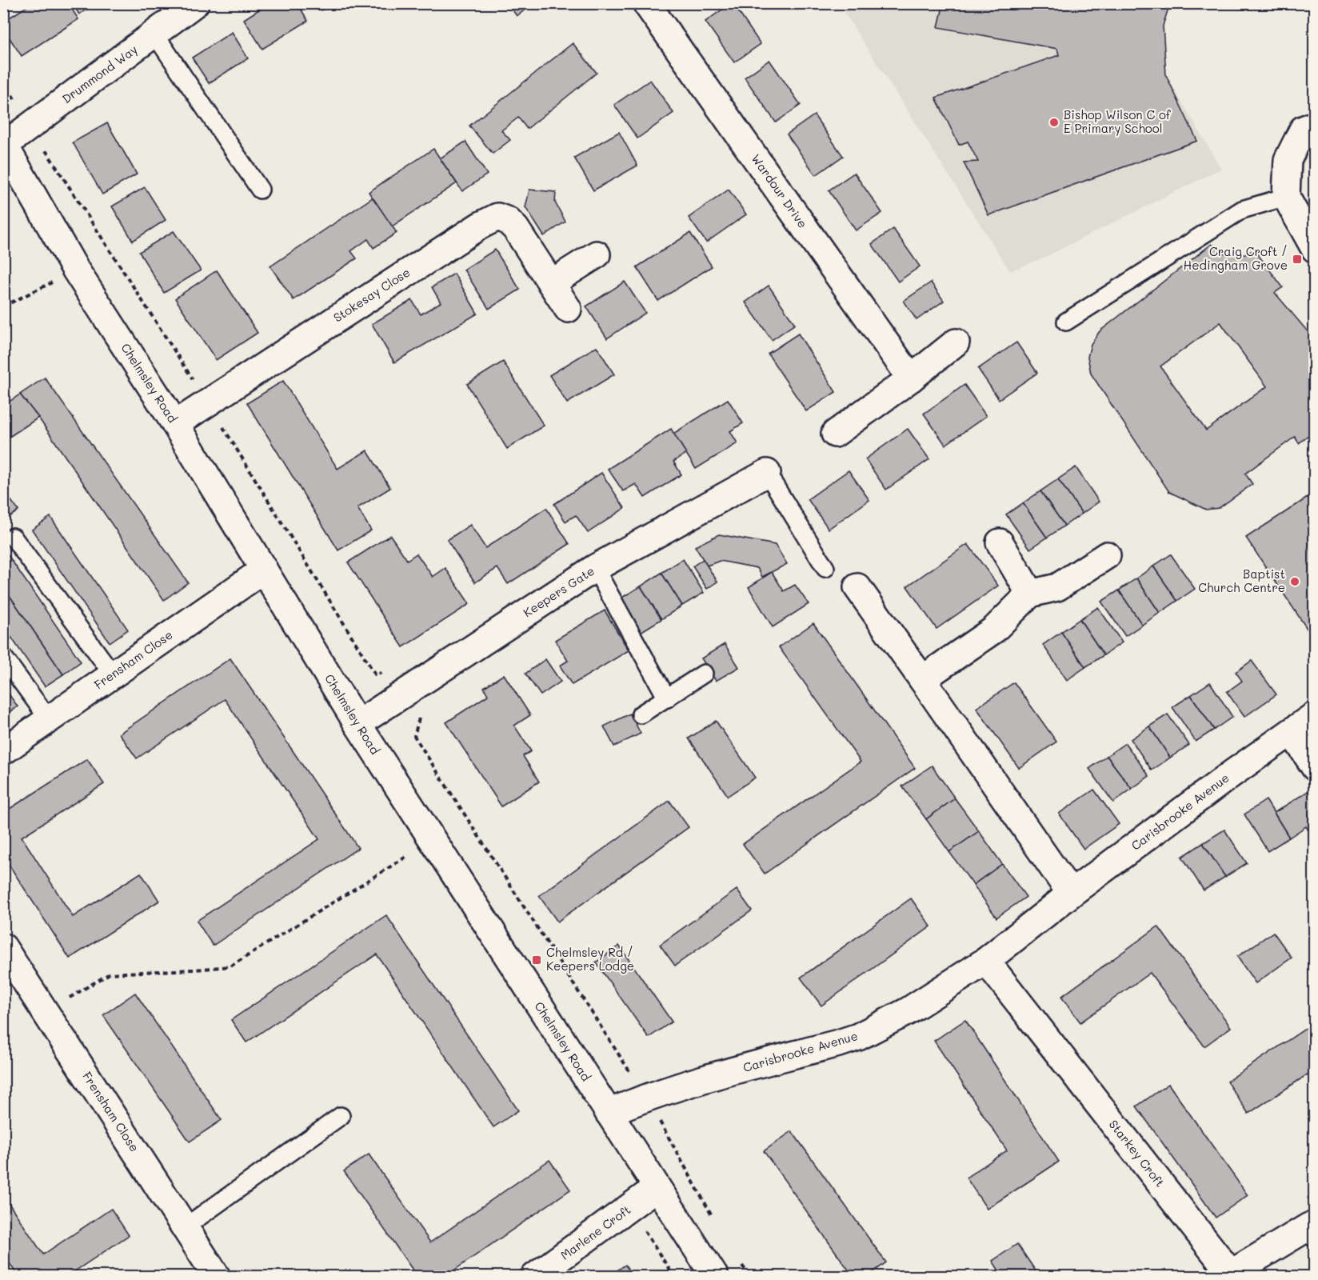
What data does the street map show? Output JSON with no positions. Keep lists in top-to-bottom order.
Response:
{
  "streets": {
    "street": [
      "Drummond Way",
      "Wardour Drive",
      "Stokesay Close",
      "Chelmsley Road",
      "Keepers Gate",
      "Frensham Close",
      "Carisbrooke Avenue",
      "Starkey Croft",
      "Marlene Croft"
    ]
  },
  "crossings": [
    ["Drummond Way", "Chelmsley Road"],
    ["Stokesay Close", "Chelmsley Road"],
    ["Chelmsley Road", "Keepers Gate"],
    ["Chelmsley Road", "Frensham Close"],
    ["Chelmsley Road", "Carisbrooke Avenue"],
    ["Chelmsley Road", "Marlene Croft"],
    ["Carisbrooke Avenue", "Starkey Croft"]
  ],
  "places": {
    "other": ["Bishop Wilson C of E Primary School", "Baptist Church Centre"],
    "transit": ["Craig Croft / Hedingham Grove", "Chelmsley Rd / Keepers Lodge"]
  }
}
